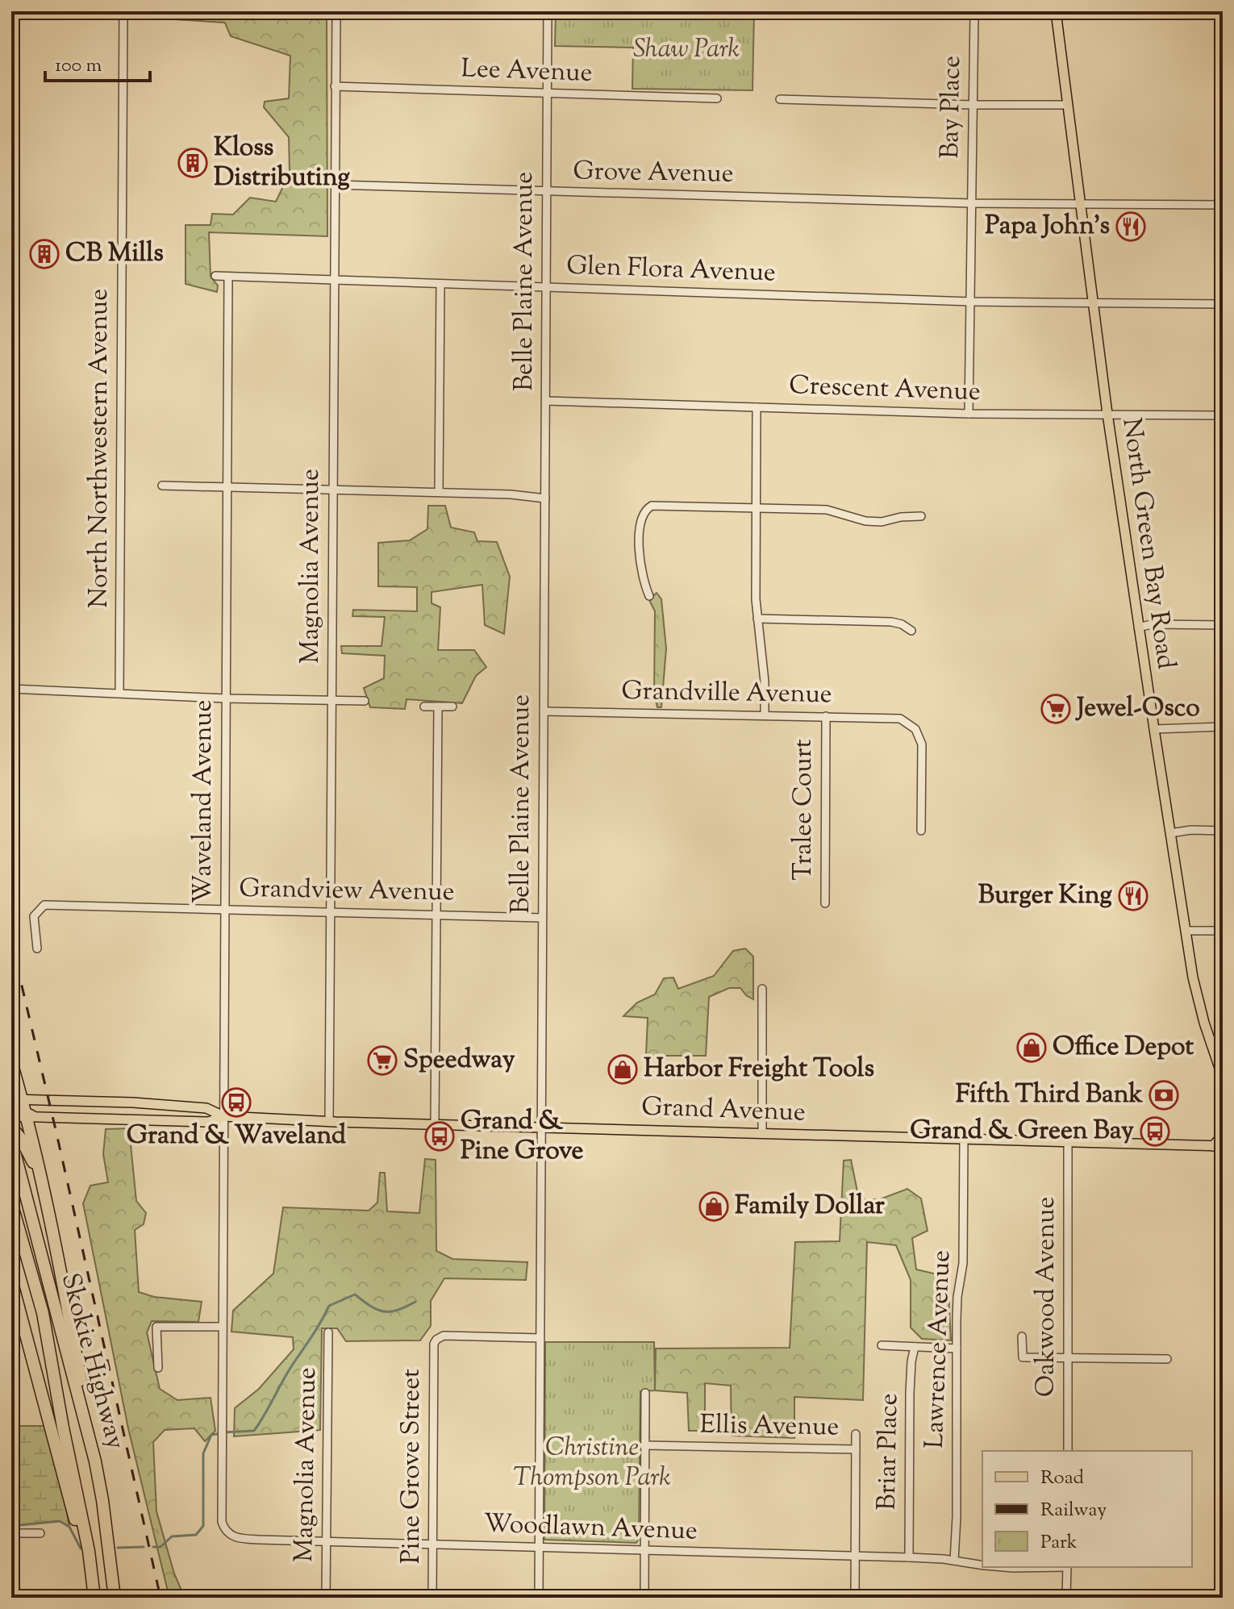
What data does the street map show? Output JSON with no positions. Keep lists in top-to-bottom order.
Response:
{
  "streets": {
    "highway": ["Skokie Highway"],
    "main road": ["North Green Bay Road", "Grand Avenue"],
    "street": [
      "Lee Avenue",
      "Bay Place",
      "Grove Avenue",
      "Glen Flora Avenue",
      "Belle Plaine Avenue",
      "Crescent Avenue",
      "North Northwestern Avenue",
      "Magnolia Avenue",
      "Grandville Avenue",
      "Waveland Avenue",
      "Tralee Court",
      "Grandview Avenue",
      "Oakwood Avenue",
      "Lawrence Avenue",
      "Ellis Avenue",
      "Briar Place",
      "Pine Grove Street",
      "Woodlawn Avenue"
    ]
  },
  "crossings": [
    ["Lee Avenue", "Belle Plaine Avenue"],
    ["Lee Avenue", "Magnolia Avenue"],
    ["Bay Place", "Grove Avenue"],
    ["Bay Place", "Glen Flora Avenue"],
    ["Grove Avenue", "Belle Plaine Avenue"],
    ["Grove Avenue", "North Green Bay Road"],
    ["Grove Avenue", "Magnolia Avenue"],
    ["Glen Flora Avenue", "Belle Plaine Avenue"],
    ["Glen Flora Avenue", "North Green Bay Road"],
    ["Glen Flora Avenue", "Magnolia Avenue"],
    ["Glen Flora Avenue", "Waveland Avenue"],
    ["Belle Plaine Avenue", "Crescent Avenue"],
    ["Belle Plaine Avenue", "Grandville Avenue"],
    ["Belle Plaine Avenue", "Grandview Avenue"],
    ["Belle Plaine Avenue", "Grand Avenue"],
    ["Belle Plaine Avenue", "Pine Grove Street"],
    ["Belle Plaine Avenue", "Woodlawn Avenue"],
    ["Crescent Avenue", "North Green Bay Road"],
    ["Magnolia Avenue", "Grandview Avenue"],
    ["Magnolia Avenue", "Grand Avenue"],
    ["Magnolia Avenue", "Woodlawn Avenue"],
    ["Grandville Avenue", "Tralee Court"],
    ["Waveland Avenue", "Grandview Avenue"],
    ["Waveland Avenue", "Grand Avenue"],
    ["Waveland Avenue", "Woodlawn Avenue"],
    ["Grand Avenue", "Oakwood Avenue"],
    ["Grand Avenue", "Lawrence Avenue"],
    ["Lawrence Avenue", "Woodlawn Avenue"],
    ["Briar Place", "Woodlawn Avenue"],
    ["Pine Grove Street", "Woodlawn Avenue"]
  ],
  "parks": ["Shaw Park", "Christine Thompson Park"],
  "places": {
    "building": ["Kloss Distributing", "CB Mills"],
    "restaurant": ["Papa John's", "Burger King"],
    "supermarket": ["Jewel-Osco", "Speedway"],
    "shop": ["Office Depot", "Harbor Freight Tools", "Family Dollar"],
    "bank": ["Fifth Third Bank"],
    "bus stop": ["Grand & Waveland", "Grand & Green Bay", "Grand & Pine Grove"]
  },
  "legend": ["Road", "Railway", "Park"],
  "scale_bar": "100 m"
}
